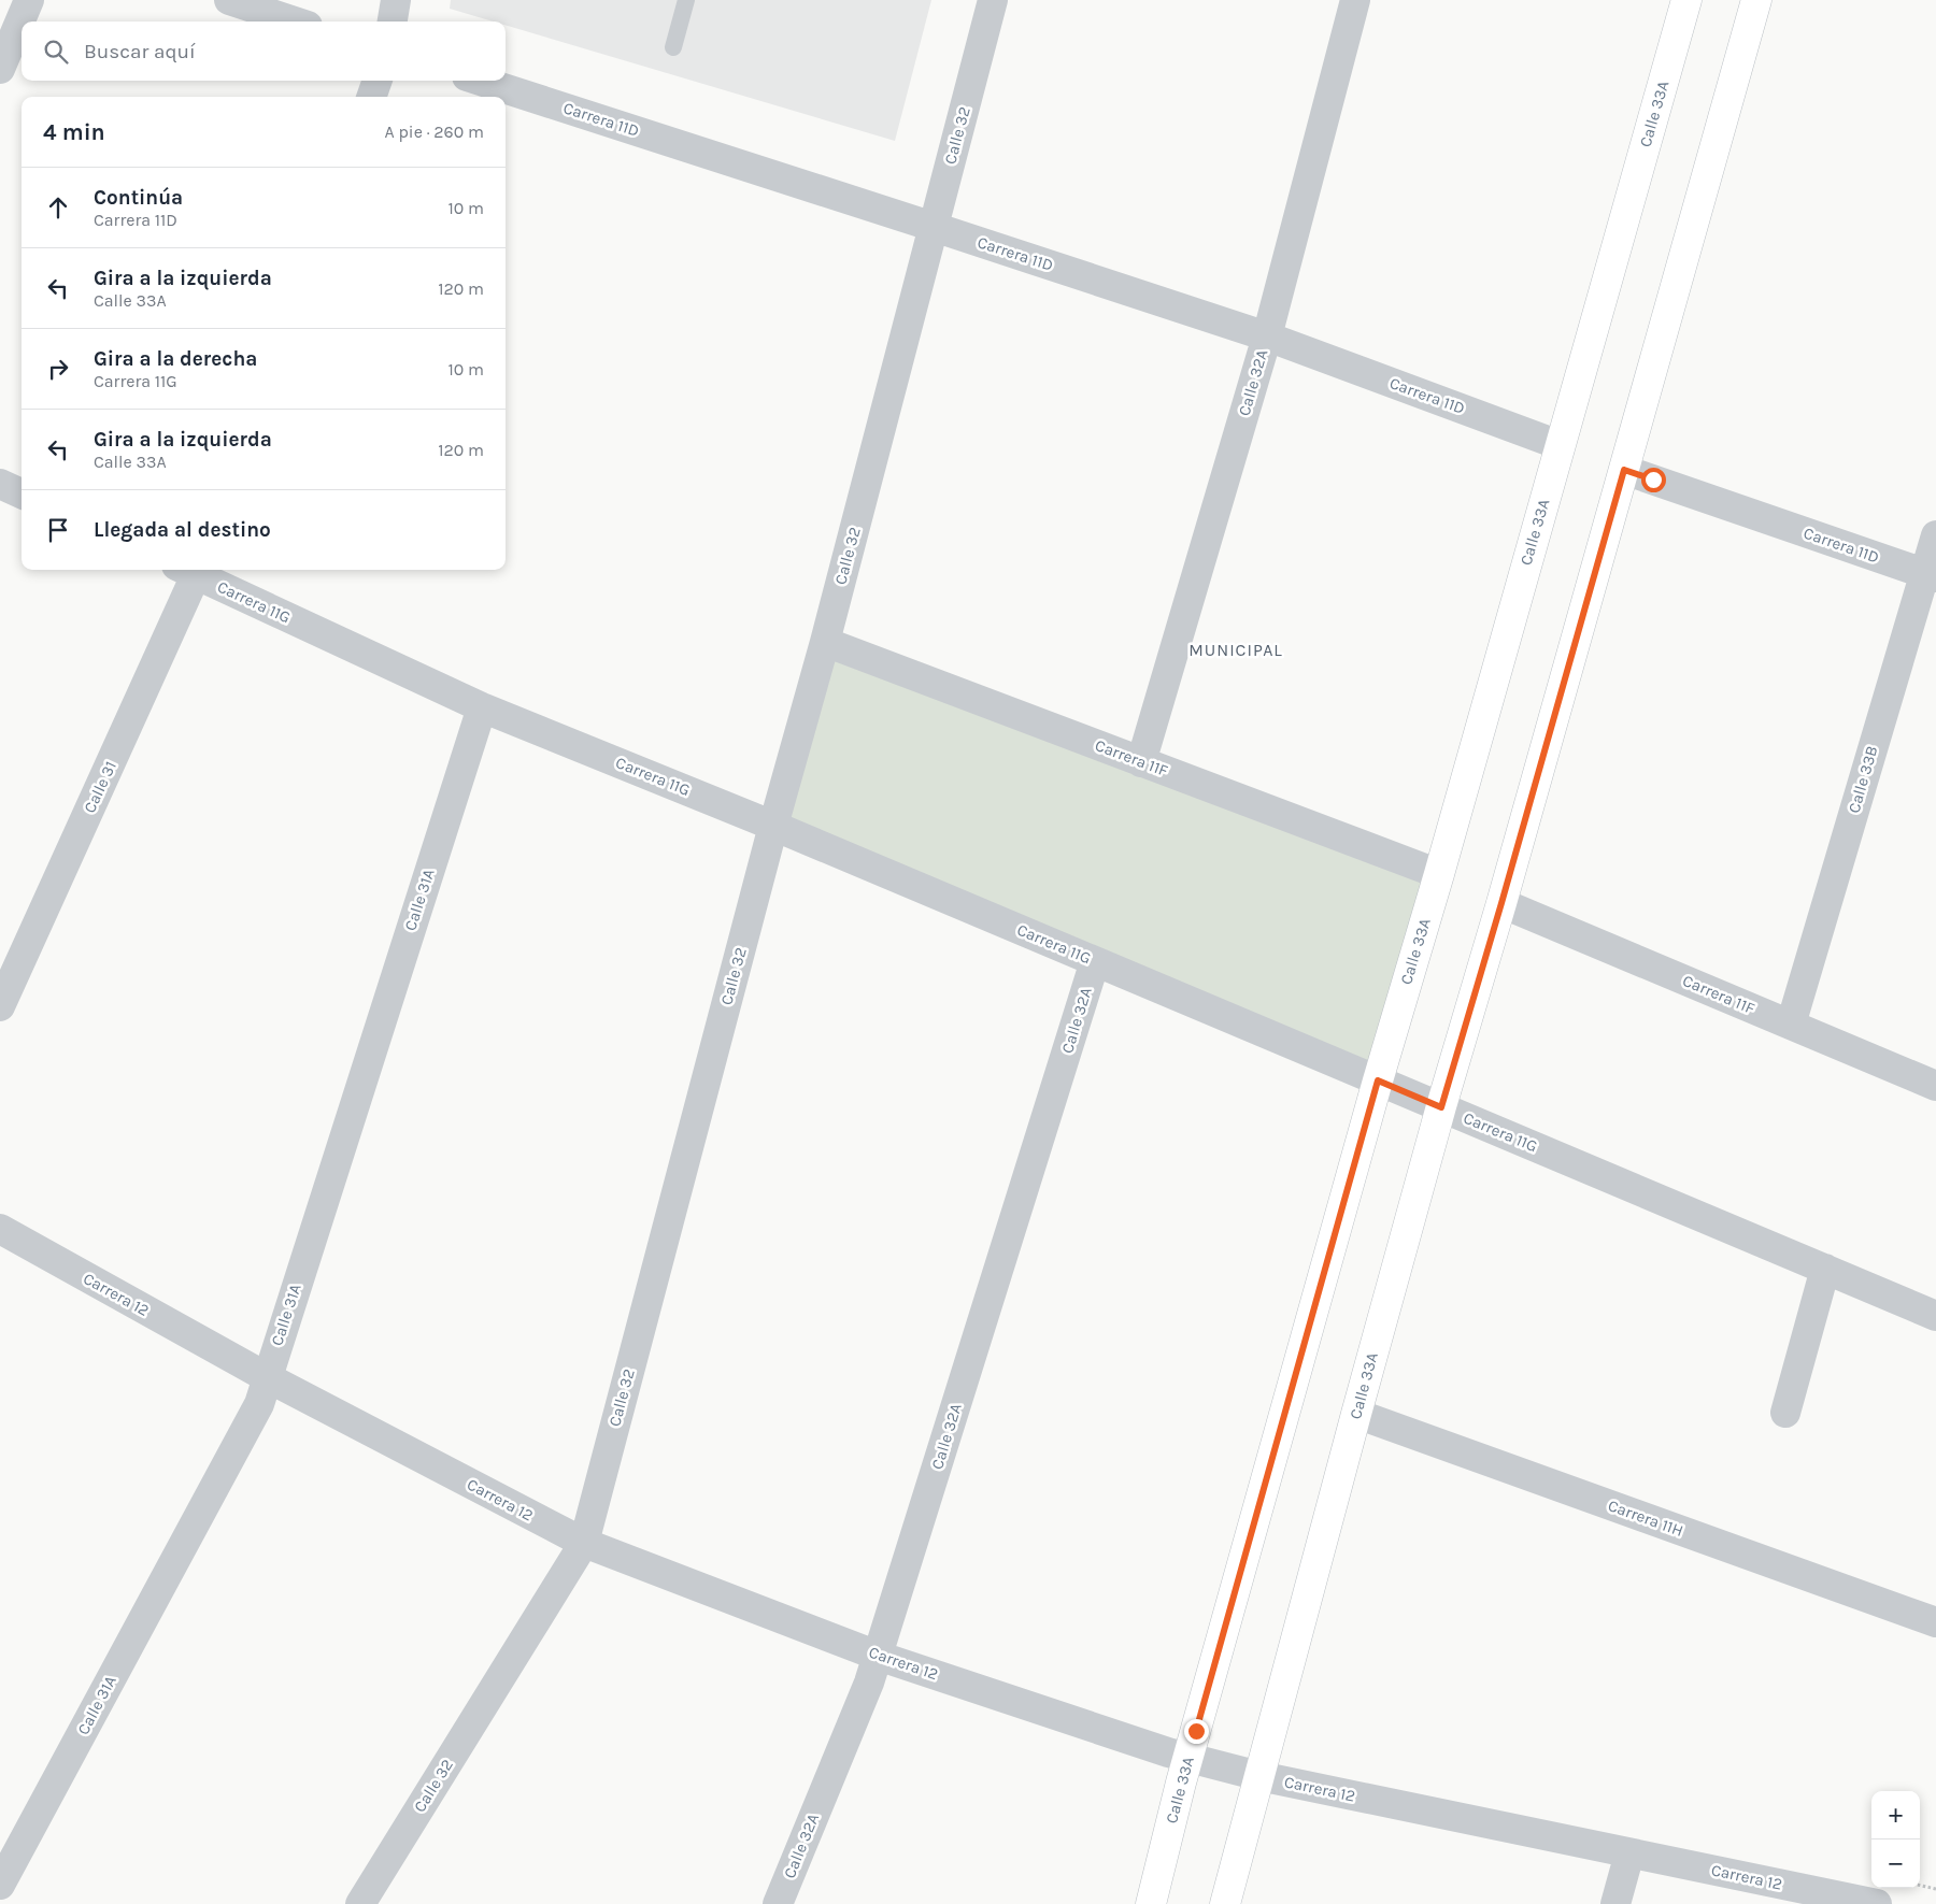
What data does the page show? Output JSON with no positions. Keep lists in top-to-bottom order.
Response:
{
  "streets": {
    "main road": ["Calle 33A"],
    "street": [
      "Carrera 11D",
      "Calle 32",
      "Calle 32A",
      "Carrera 11G",
      "Carrera 11F",
      "Calle 33B",
      "Calle 31",
      "Calle 31A",
      "Carrera 12",
      "Carrera 11H"
    ]
  },
  "crossings": [
    ["Calle 33A", "Carrera 11D"],
    ["Calle 33A", "Carrera 11G"],
    ["Calle 33A", "Carrera 11F"],
    ["Calle 33A", "Carrera 12"],
    ["Calle 33A", "Carrera 11H"],
    ["Carrera 11D", "Calle 32"],
    ["Carrera 11D", "Calle 32A"],
    ["Carrera 11D", "Calle 33B"],
    ["Calle 32", "Carrera 11G"],
    ["Calle 32", "Carrera 11F"],
    ["Calle 32", "Carrera 12"],
    ["Calle 32A", "Carrera 11G"],
    ["Calle 32A", "Carrera 11F"],
    ["Calle 32A", "Carrera 12"],
    ["Carrera 11G", "Calle 31A"],
    ["Carrera 11F", "Calle 33B"],
    ["Calle 31A", "Carrera 12"]
  ],
  "districts": ["MUNICIPAL"],
  "page": {
    "search": "Buscar aquí",
    "heading": ["4 min", "A pie · 260 m"],
    "list": [
      ["Continúa", "Carrera 11D", "10 m"],
      ["Gira a la izquierda", "Calle 33A", "120 m"],
      ["Gira a la derecha", "Carrera 11G", "10 m"],
      ["Gira a la izquierda", "Calle 33A", "120 m"],
      "Llegada al destino"
    ],
    "map_buttons": ["+", "−"]
  }
}
